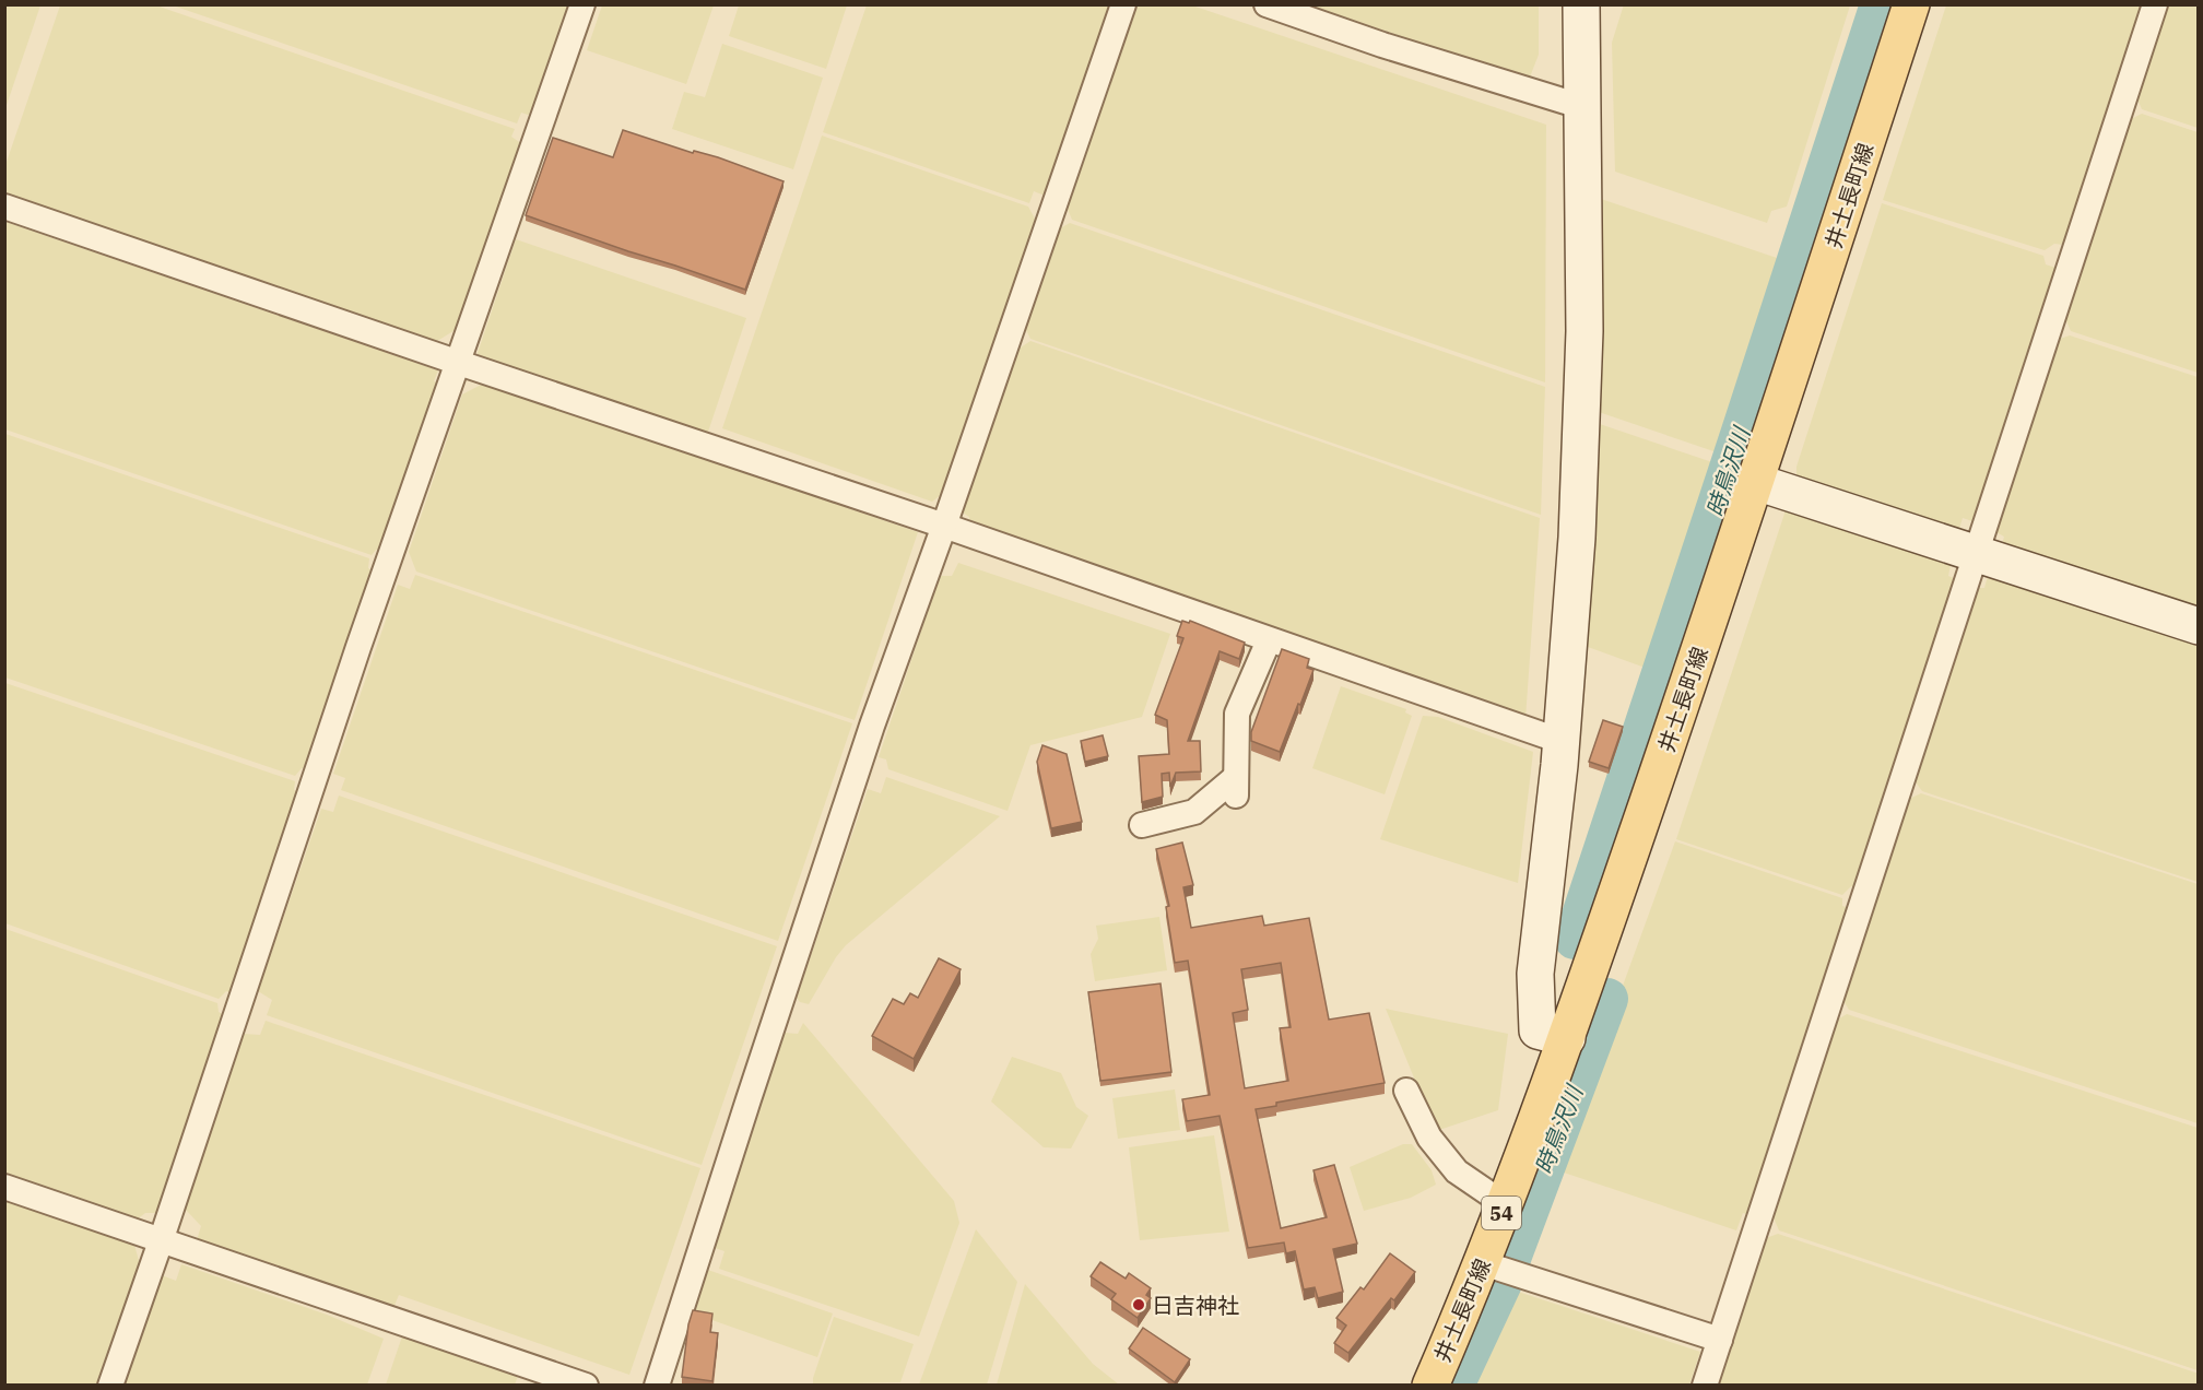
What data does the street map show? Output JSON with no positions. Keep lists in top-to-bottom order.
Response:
{
  "streets": {
    "main road": ["井土長町線", "54"]
  },
  "water": ["時鳥沢川"],
  "places": ["日吉神社"]
}
